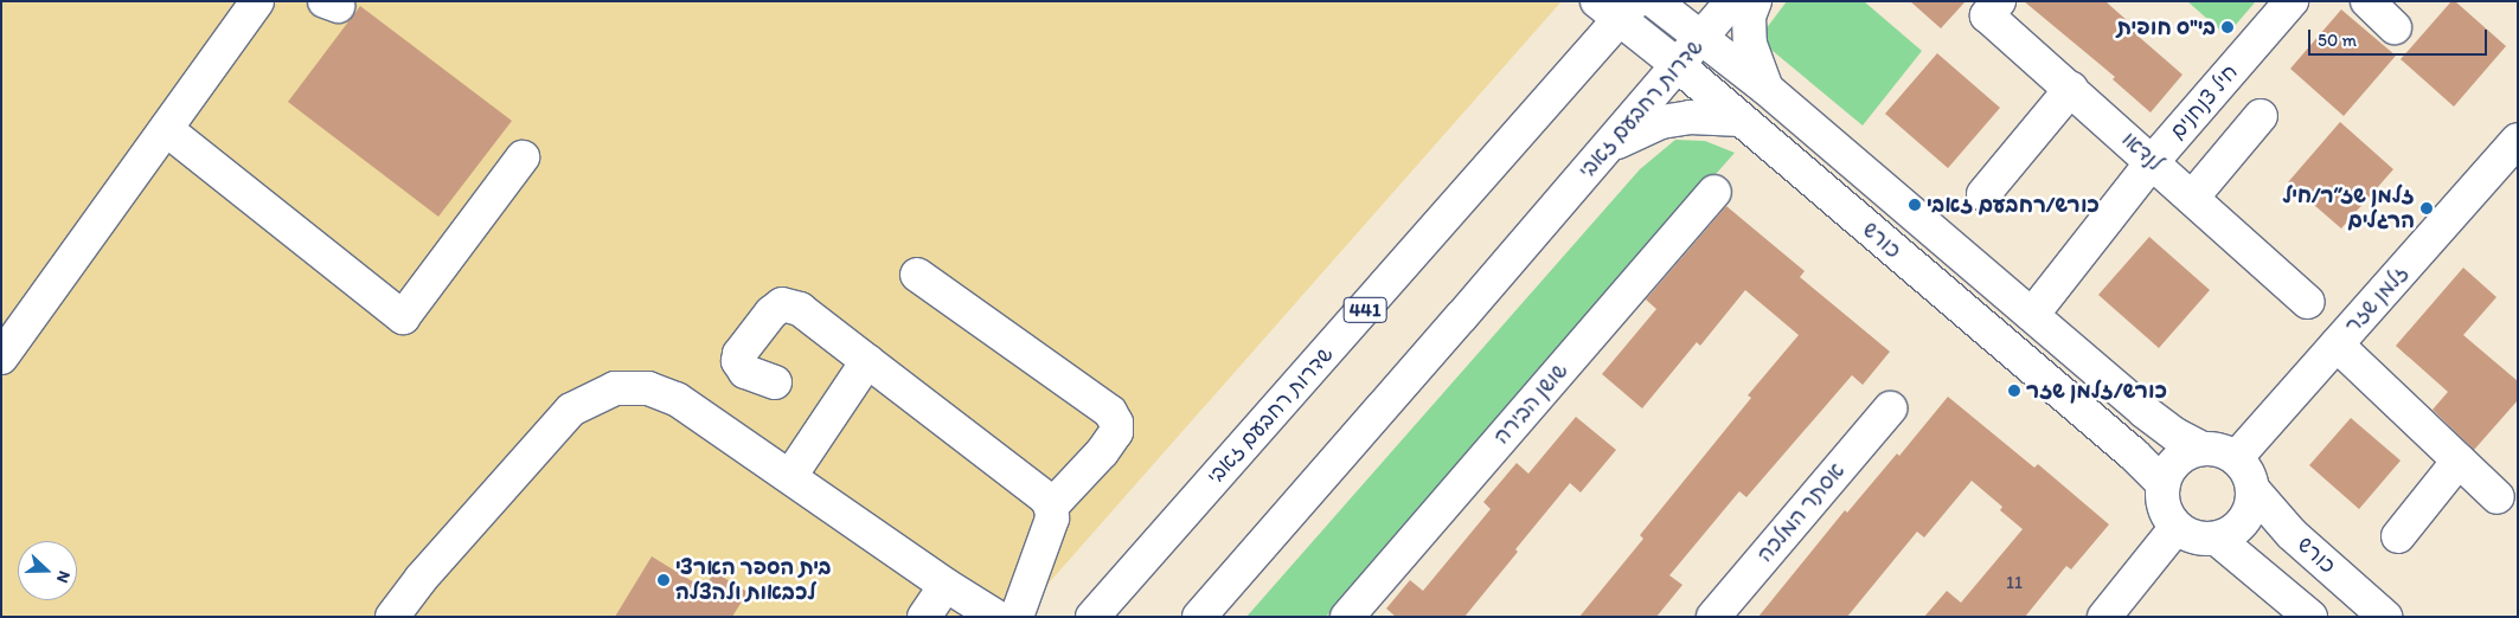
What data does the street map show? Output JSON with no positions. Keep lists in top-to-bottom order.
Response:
{
  "streets": {
    "street": [
      "חיל צנחנים",
      "שדרות רחבעם זאבי",
      "לנדאו",
      "כורש",
      "זלמן שזר",
      "441",
      "שושן הבירה",
      "אסתר המלכה"
    ]
  },
  "crossings": [
    ["חיל צנחנים", "לנדאו"],
    ["חיל צנחנים", "כורש"],
    ["שדרות רחבעם זאבי", "כורש"],
    ["כורש", "זלמן שזר"]
  ],
  "places": [
    "בי\"ס חופית",
    "כורש/רחבעם זאבי",
    "זלמן שז״ר/חיל הרגלים",
    "כורש/זלמן שזר",
    "בית הספר הארצי לכבאות ולהצלה"
  ],
  "house_numbers": ["11"],
  "scale_bar": "50 m",
  "north": "right"
}
